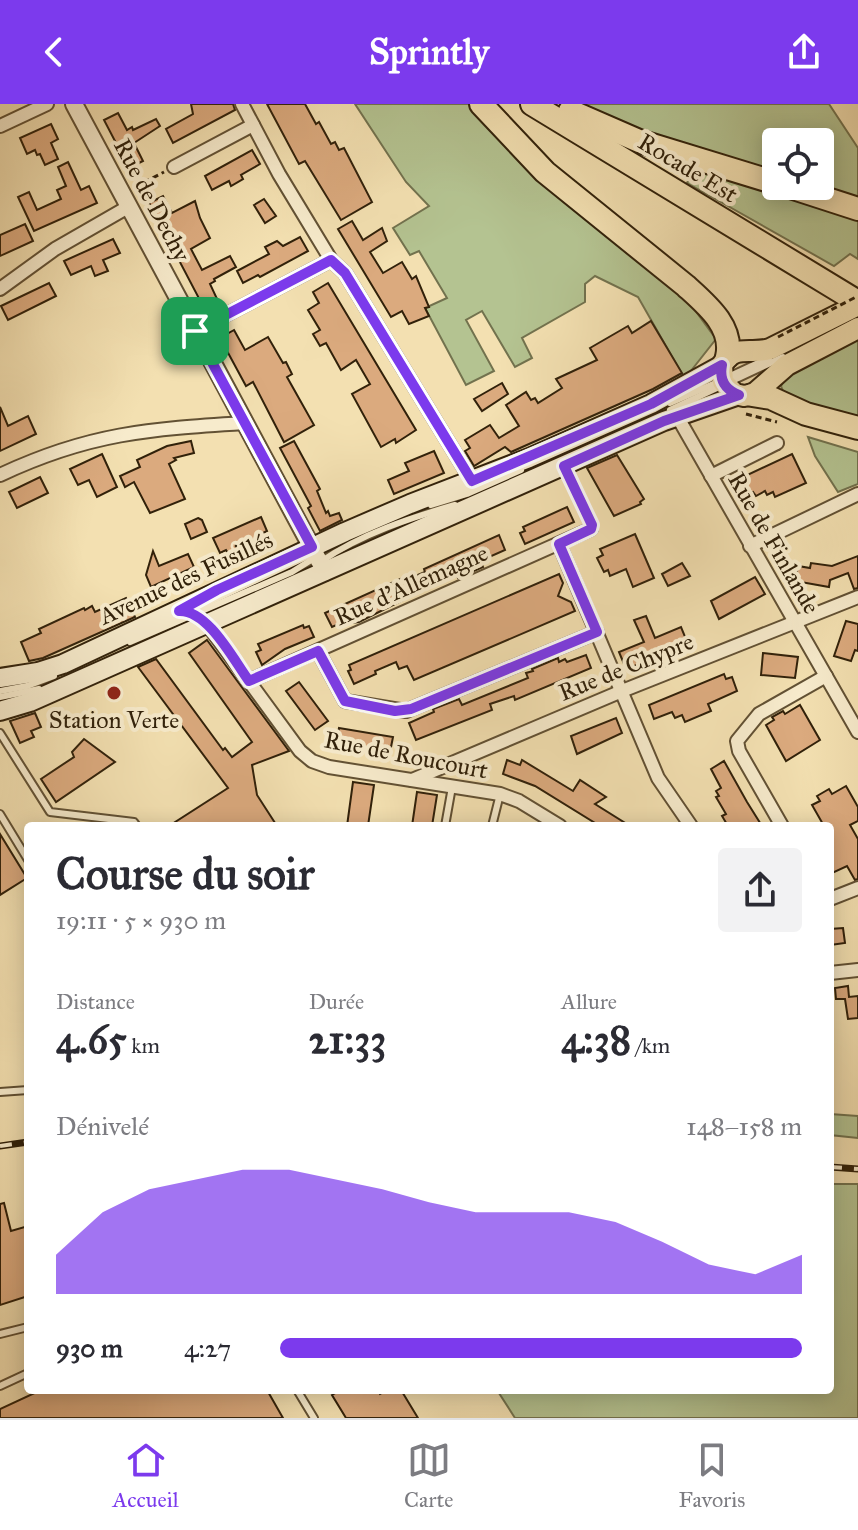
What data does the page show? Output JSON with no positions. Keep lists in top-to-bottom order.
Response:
{
  "streets": {
    "highway": ["Rocade Est"],
    "main road": ["Avenue des Fusillés"],
    "street": [
      "Rue de Dechy",
      "Rue de Finlande",
      "Rue d'Allemagne",
      "Rue de Chypre",
      "Rue de Roucourt"
    ]
  },
  "crossings": [
    ["Rue de Dechy", "Avenue des Fusillés"],
    ["Rue de Finlande", "Avenue des Fusillés"],
    ["Rue de Finlande", "Rue de Chypre"],
    ["Avenue des Fusillés", "Rue de Roucourt"],
    ["Rue d'Allemagne", "Rue de Roucourt"],
    ["Rue de Chypre", "Rue de Roucourt"]
  ],
  "places": ["Station Verte"],
  "page": {
    "header": "Sprintly",
    "heading": ["Course du soir", "19:11 · 5 × 930 m"],
    "stats": [
      ["Distance", "4.65 km"],
      ["Durée", "21:33"],
      ["Allure", "4:38 /km"]
    ],
    "chart": ["Dénivelé", "148–158 m"],
    "list": [
      {
        "name": "930 m",
        "note": "4:27"
      }
    ],
    "tabs": ["Accueil", "Carte", "Favoris"]
  }
}
